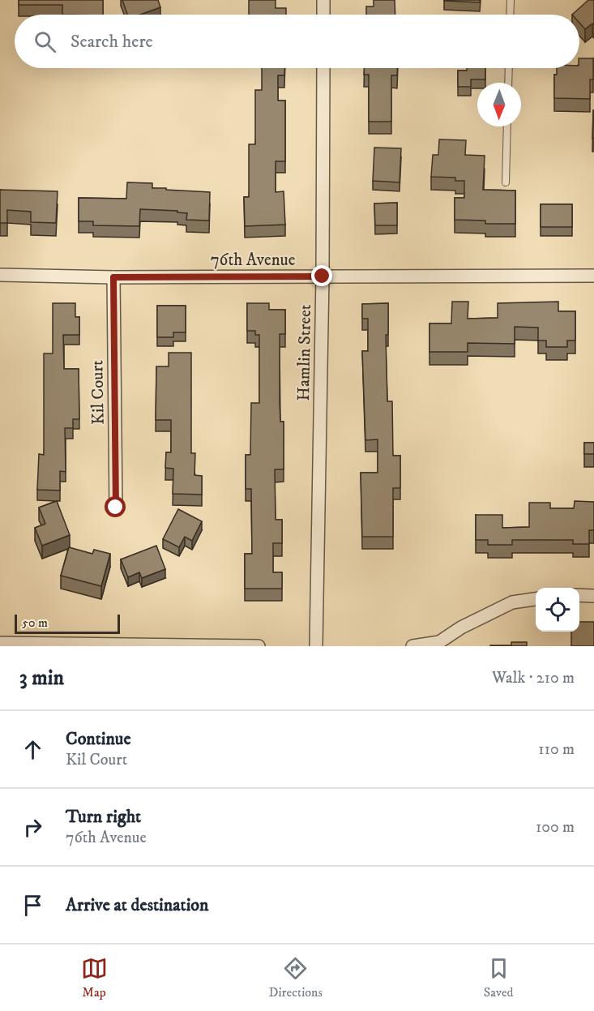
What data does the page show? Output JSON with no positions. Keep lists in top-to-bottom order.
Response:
{
  "streets": {
    "street": ["76th Avenue", "Hamlin Street", "Kil Court"]
  },
  "crossings": [
    ["76th Avenue", "Hamlin Street"],
    ["76th Avenue", "Kil Court"]
  ],
  "scale_bar": "50 m",
  "north": "bottom",
  "page": {
    "search": "Search here",
    "scale": "50 m",
    "heading": ["3 min", "Walk · 210 m"],
    "list": [
      ["Continue", "Kil Court", "110 m"],
      ["Turn right", "76th Avenue", "100 m"],
      "Arrive at destination"
    ],
    "nav": ["Map", "Directions", "Saved"]
  }
}
